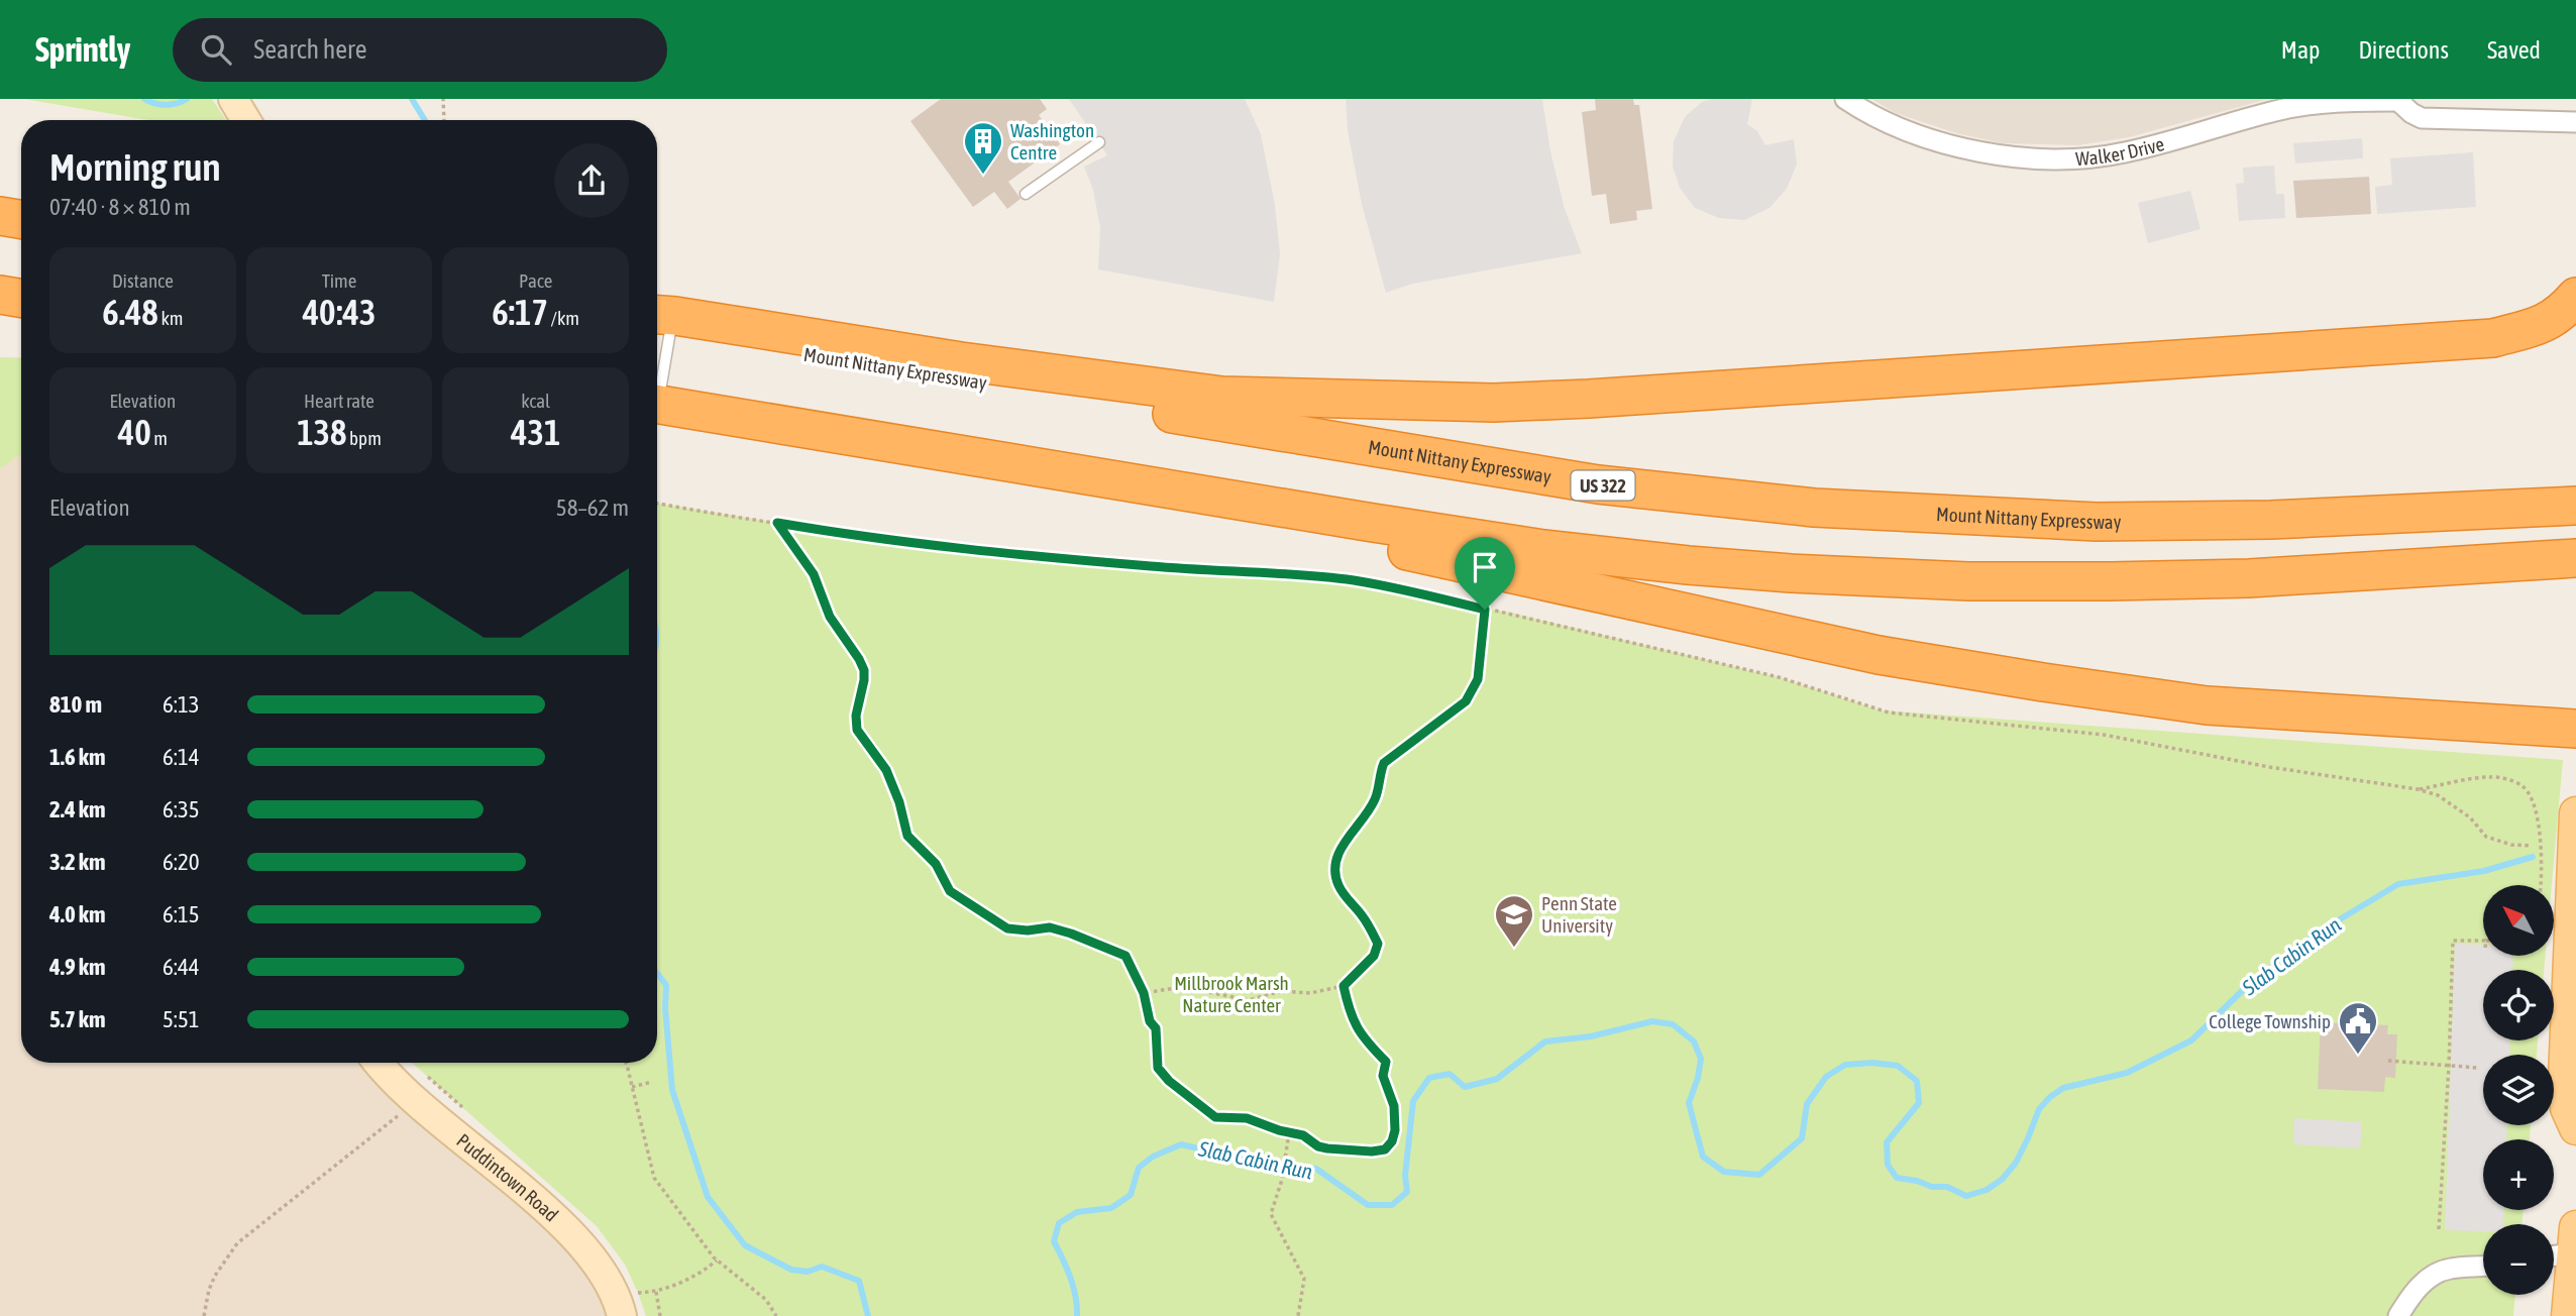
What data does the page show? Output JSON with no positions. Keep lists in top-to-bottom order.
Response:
{
  "streets": {
    "highway": ["Mount Nittany Expressway", "US 322"],
    "street": ["Walker Drive", "Puddintown Road"]
  },
  "water": ["Slab Cabin Run"],
  "parks": ["Millbrook Marsh Nature Center"],
  "places": {
    "building": ["Washington Centre"],
    "school or university": ["Penn State University"],
    "public building": ["College Township"]
  },
  "north": "top left",
  "page": {
    "header": "Sprintly",
    "search": "Search here",
    "nav": ["Map", "Directions", "Saved"],
    "heading": ["Morning run", "07:40 · 8 × 810 m"],
    "stats": [
      ["Distance", "6.48 km"],
      ["Time", "40:43"],
      ["Pace", "6:17 /km"],
      ["Elevation", "40 m"],
      ["Heart rate", "138 bpm"],
      ["kcal", "431"]
    ],
    "chart": ["Elevation", "58–62 m"],
    "list": [
      {
        "name": "810 m",
        "note": "6:13"
      },
      {
        "name": "1.6 km",
        "note": "6:14"
      },
      {
        "name": "2.4 km",
        "note": "6:35"
      },
      {
        "name": "3.2 km",
        "note": "6:20"
      },
      {
        "name": "4.0 km",
        "note": "6:15"
      },
      {
        "name": "4.9 km",
        "note": "6:44"
      },
      {
        "name": "5.7 km",
        "note": "5:51"
      }
    ],
    "map_buttons": ["+", "−"]
  }
}
